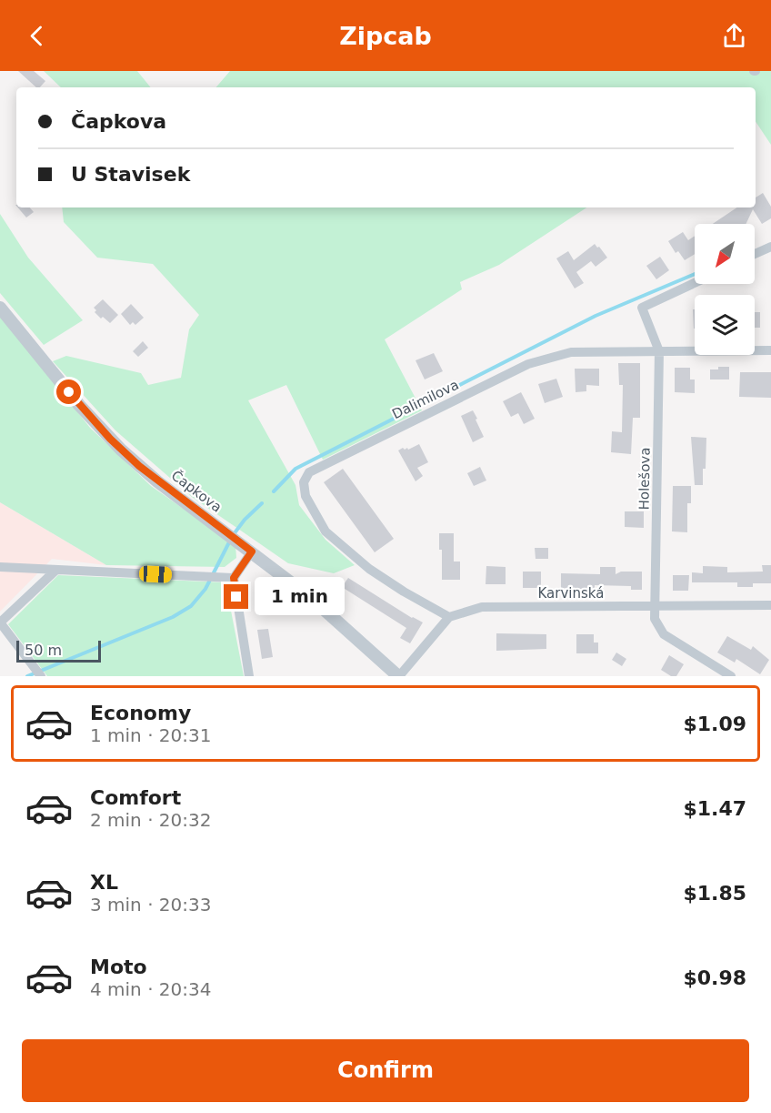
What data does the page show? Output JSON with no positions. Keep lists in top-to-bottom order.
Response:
{
  "streets": {
    "street": [
      "Dalimilova",
      "Holešova",
      "Čapkova",
      "Karvinská"
    ]
  },
  "crossings": [
    ["Dalimilova", "Holešova"],
    ["Dalimilova", "Karvinská"],
    ["Holešova", "Karvinská"]
  ],
  "scale_bar": "50 m",
  "north": "bottom left",
  "page": {
    "header": "Zipcab",
    "banner": ["Čapkova", "U Stavisek"],
    "bubble": "1 min",
    "scale": "50 m",
    "list": [
      {
        "name": "Economy",
        "note": "1 min · 20:31",
        "value": "$1.09"
      },
      {
        "name": "Comfort",
        "note": "2 min · 20:32",
        "value": "$1.47"
      },
      {
        "name": "XL",
        "note": "3 min · 20:33",
        "value": "$1.85"
      },
      {
        "name": "Moto",
        "note": "4 min · 20:34",
        "value": "$0.98"
      }
    ],
    "buttons": "Confirm"
  }
}
